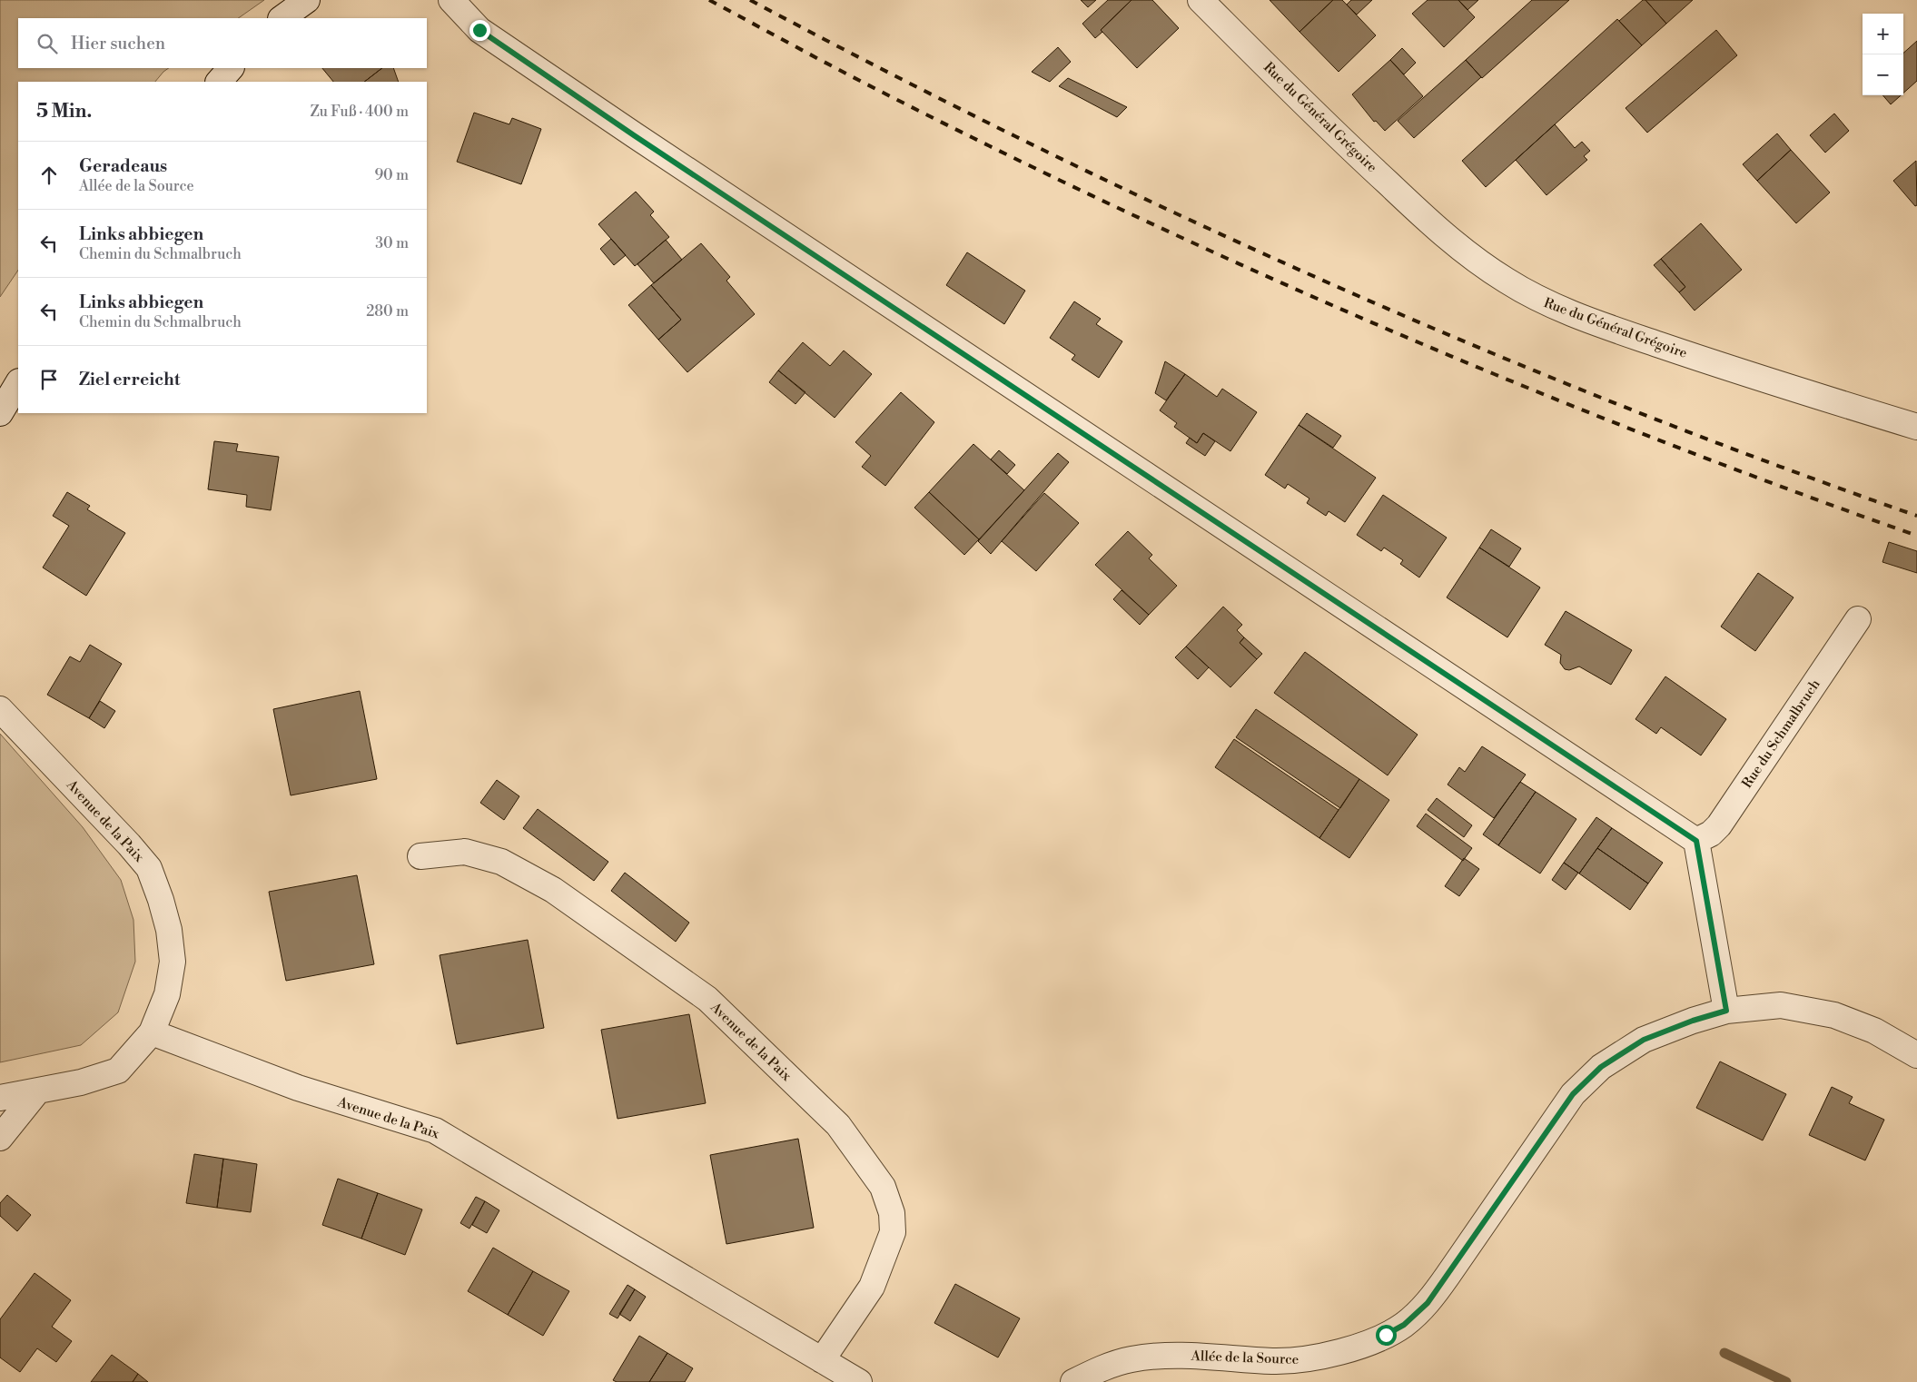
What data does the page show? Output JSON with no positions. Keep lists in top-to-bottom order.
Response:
{
  "streets": {
    "street": [
      "Rue du Général Grégoire",
      "Rue du Schmalbruch",
      "Avenue de la Paix",
      "Allée de la Source"
    ]
  },
  "page": {
    "map_buttons": ["+", "−"],
    "search": "Hier suchen",
    "heading": ["5 Min.", "Zu Fuß · 400 m"],
    "list": [
      ["Geradeaus", "Allée de la Source", "90 m"],
      ["Links abbiegen", "Chemin du Schmalbruch", "30 m"],
      ["Links abbiegen", "Chemin du Schmalbruch", "280 m"],
      "Ziel erreicht"
    ]
  }
}
